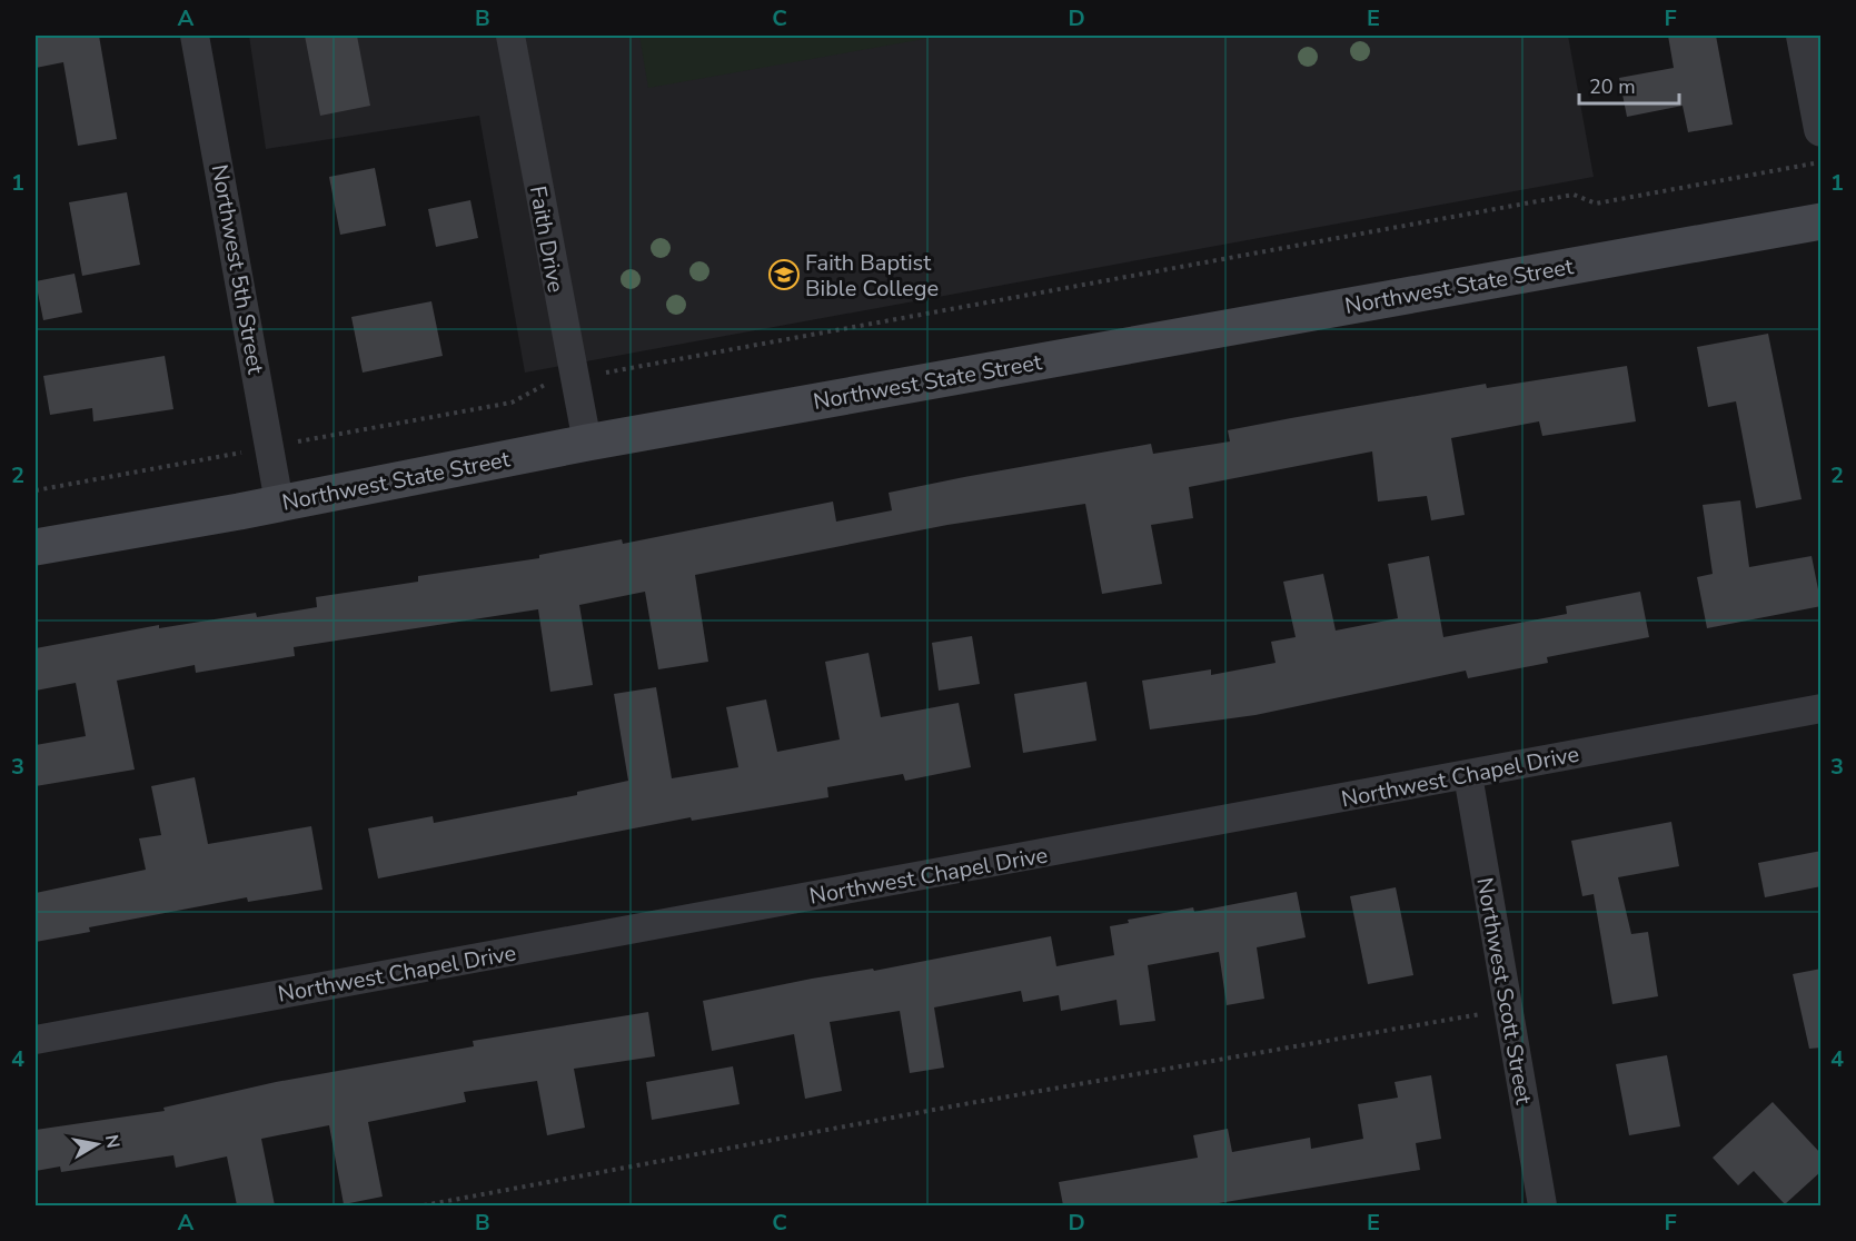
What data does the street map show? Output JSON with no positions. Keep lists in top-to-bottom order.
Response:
{
  "streets": {
    "main road": ["Northwest State Street"],
    "street": [
      "Faith Drive",
      "Northwest 5th Street",
      "Northwest Chapel Drive",
      "Northwest Scott Street"
    ]
  },
  "crossings": [
    ["Faith Drive", "Northwest State Street"],
    ["Northwest 5th Street", "Northwest State Street"],
    ["Northwest Chapel Drive", "Northwest Scott Street"]
  ],
  "places": {
    "school or university": ["Faith Baptist Bible College"]
  },
  "scale_bar": "20 m",
  "north": "right",
  "grid": {
    "columns": [
      "A",
      "B",
      "C",
      "D",
      "E",
      "F"
    ],
    "rows": [
      "1",
      "2",
      "3",
      "4"
    ]
  }
}
